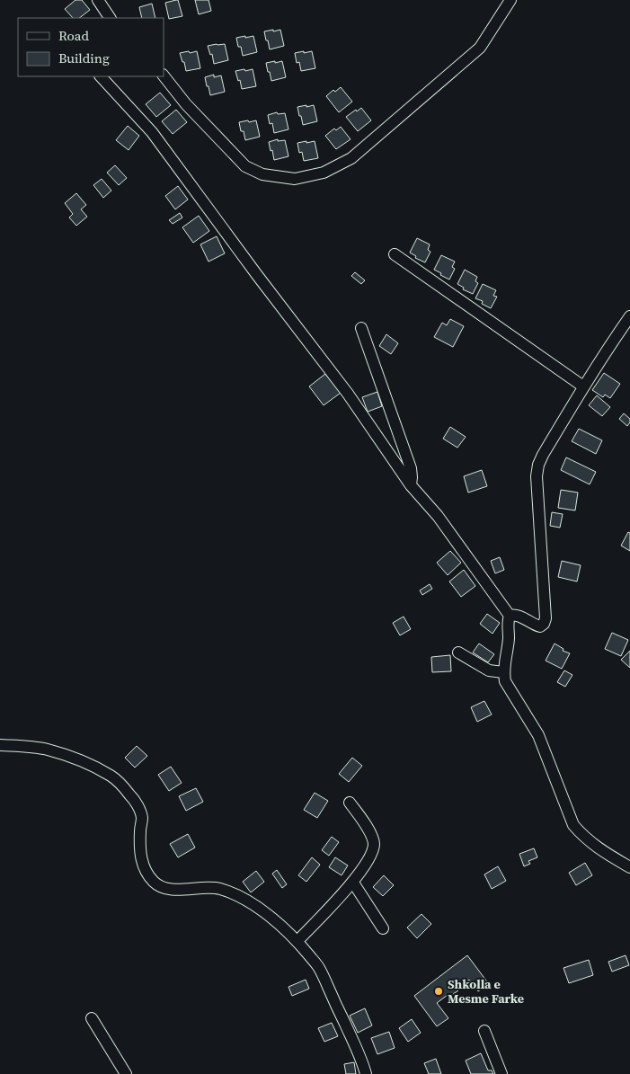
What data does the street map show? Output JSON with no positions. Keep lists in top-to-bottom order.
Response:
{
  "places": ["Shkolla e Mesme Farke"],
  "legend": ["Road", "Building"]
}
